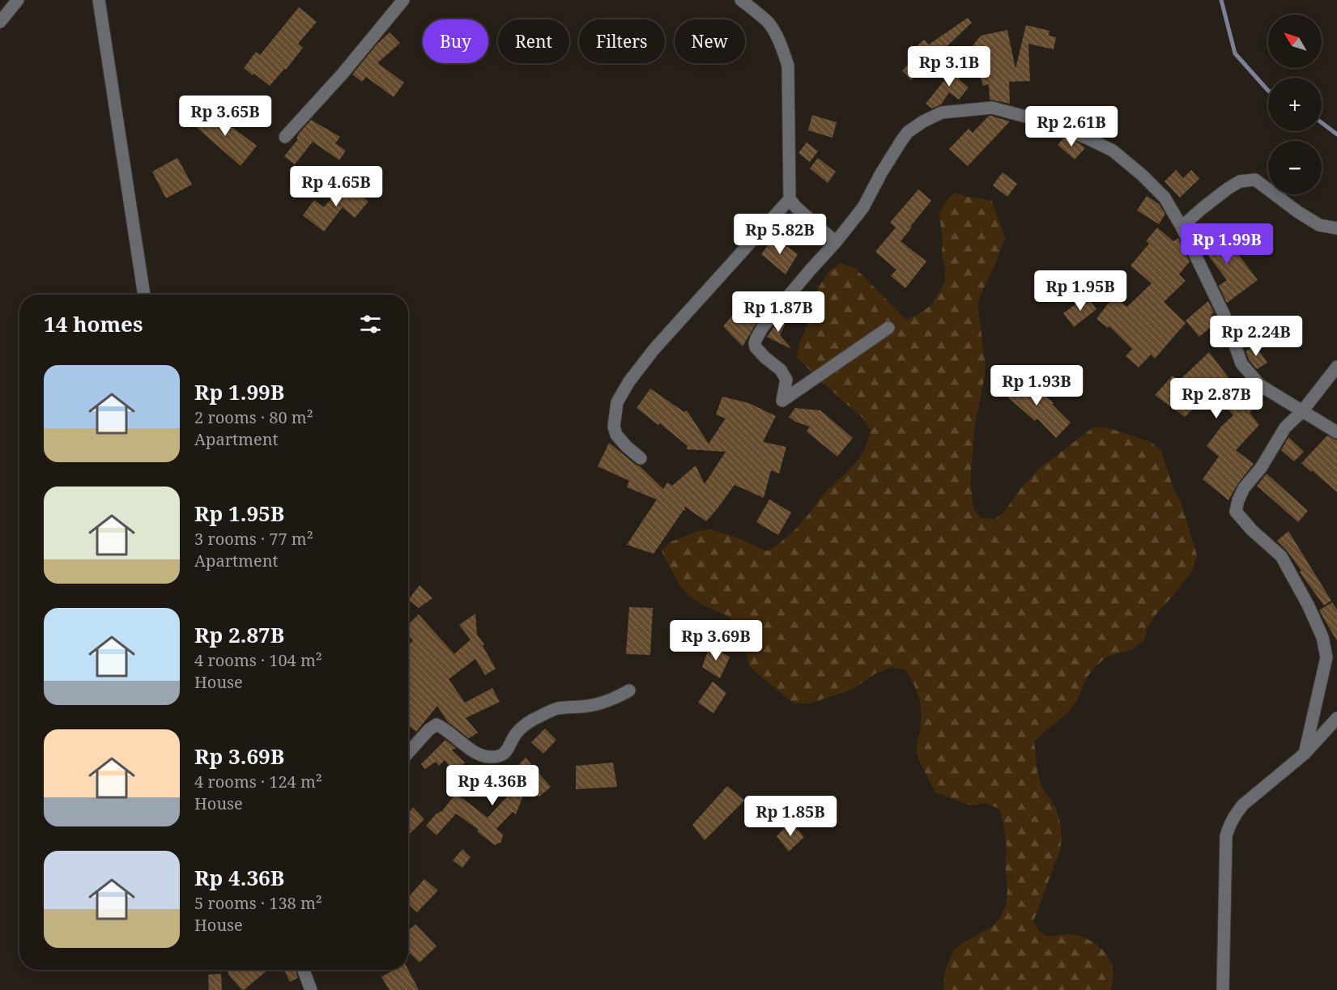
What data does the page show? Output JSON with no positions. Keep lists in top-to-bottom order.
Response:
{
  "north": "top left",
  "page": {
    "map_buttons": ["+", "−"],
    "chip": [
      "Buy",
      "Rent",
      "Filters",
      "New"
    ],
    "price": [
      "Rp 3.1B",
      "Rp 3.65B",
      "Rp 2.61B",
      "Rp 4.65B",
      "Rp 5.82B",
      "Rp 1.99B",
      "Rp 1.95B",
      "Rp 1.87B",
      "Rp 2.24B",
      "Rp 1.93B",
      "Rp 2.87B",
      "Rp 3.69B",
      "Rp 4.36B",
      "Rp 1.85B"
    ],
    "heading": "14 homes",
    "list": [
      {
        "name": "Rp 1.99B",
        "note": "2 rooms · 80 m² · Apartment"
      },
      {
        "name": "Rp 1.95B",
        "note": "3 rooms · 77 m² · Apartment"
      },
      {
        "name": "Rp 2.87B",
        "note": "4 rooms · 104 m² · House"
      },
      {
        "name": "Rp 3.69B",
        "note": "4 rooms · 124 m² · House"
      },
      {
        "name": "Rp 4.36B",
        "note": "5 rooms · 138 m² · House"
      }
    ]
  }
}
